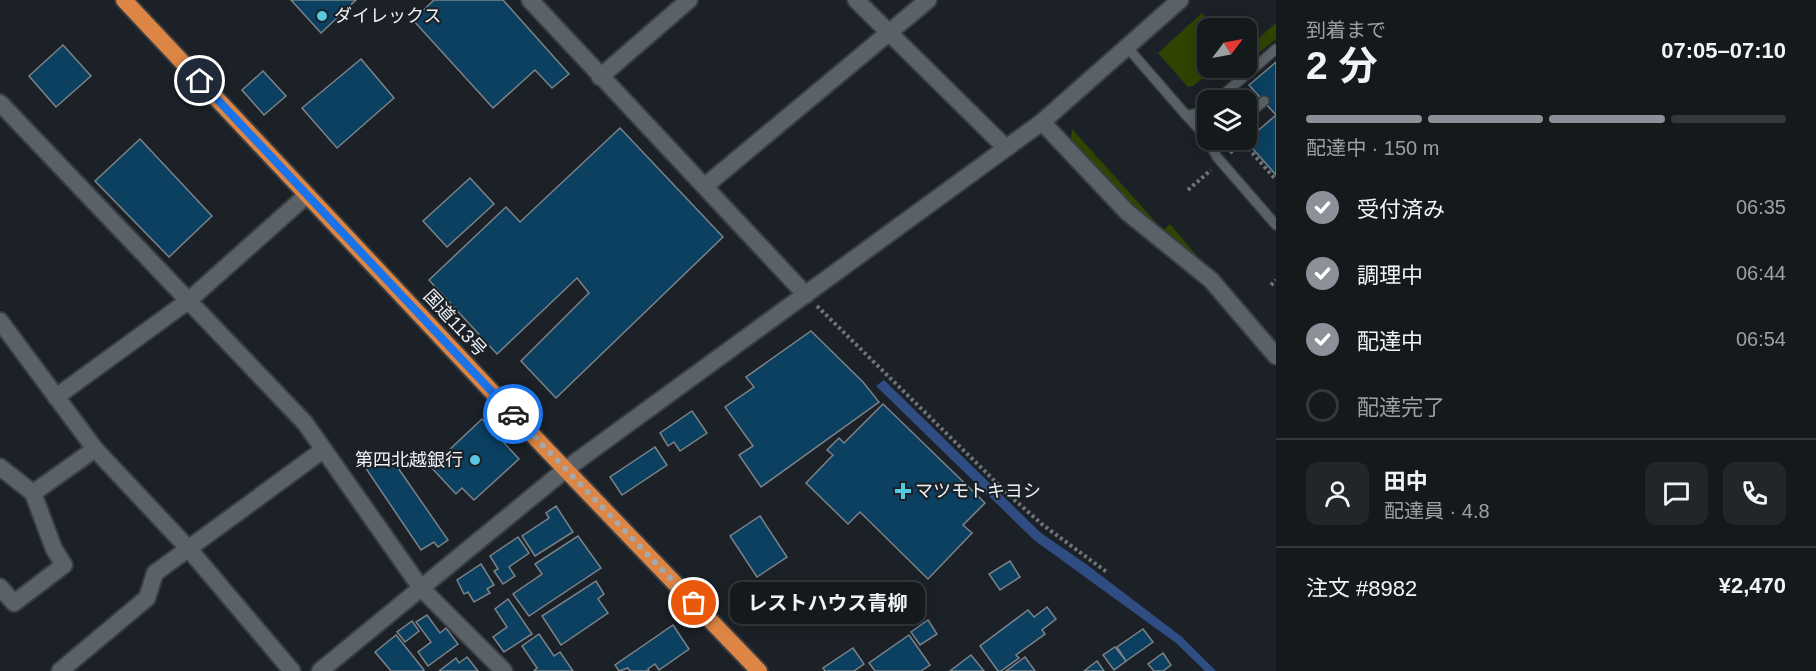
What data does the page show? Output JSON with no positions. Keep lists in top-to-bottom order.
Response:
{
  "streets": {
    "highway": ["国道113号"]
  },
  "places": {
    "other": ["ダイレックス", "第四北越銀行", "レストハウス青柳"],
    "health": ["マツモトキヨシ"]
  },
  "north": "top right",
  "page": {
    "heading": ["2 分", "到着まで", "07:05–07:10"],
    "panel": [
      "田中",
      "配達員 · 4.8",
      "注文 #8982",
      "¥2,470"
    ],
    "bar": "配達中 · 150 m",
    "list": [
      ["受付済み", "06:35"],
      ["調理中", "06:44"],
      ["配達中", "06:54"],
      "配達完了"
    ],
    "bubble": "レストハウス青柳"
  }
}
